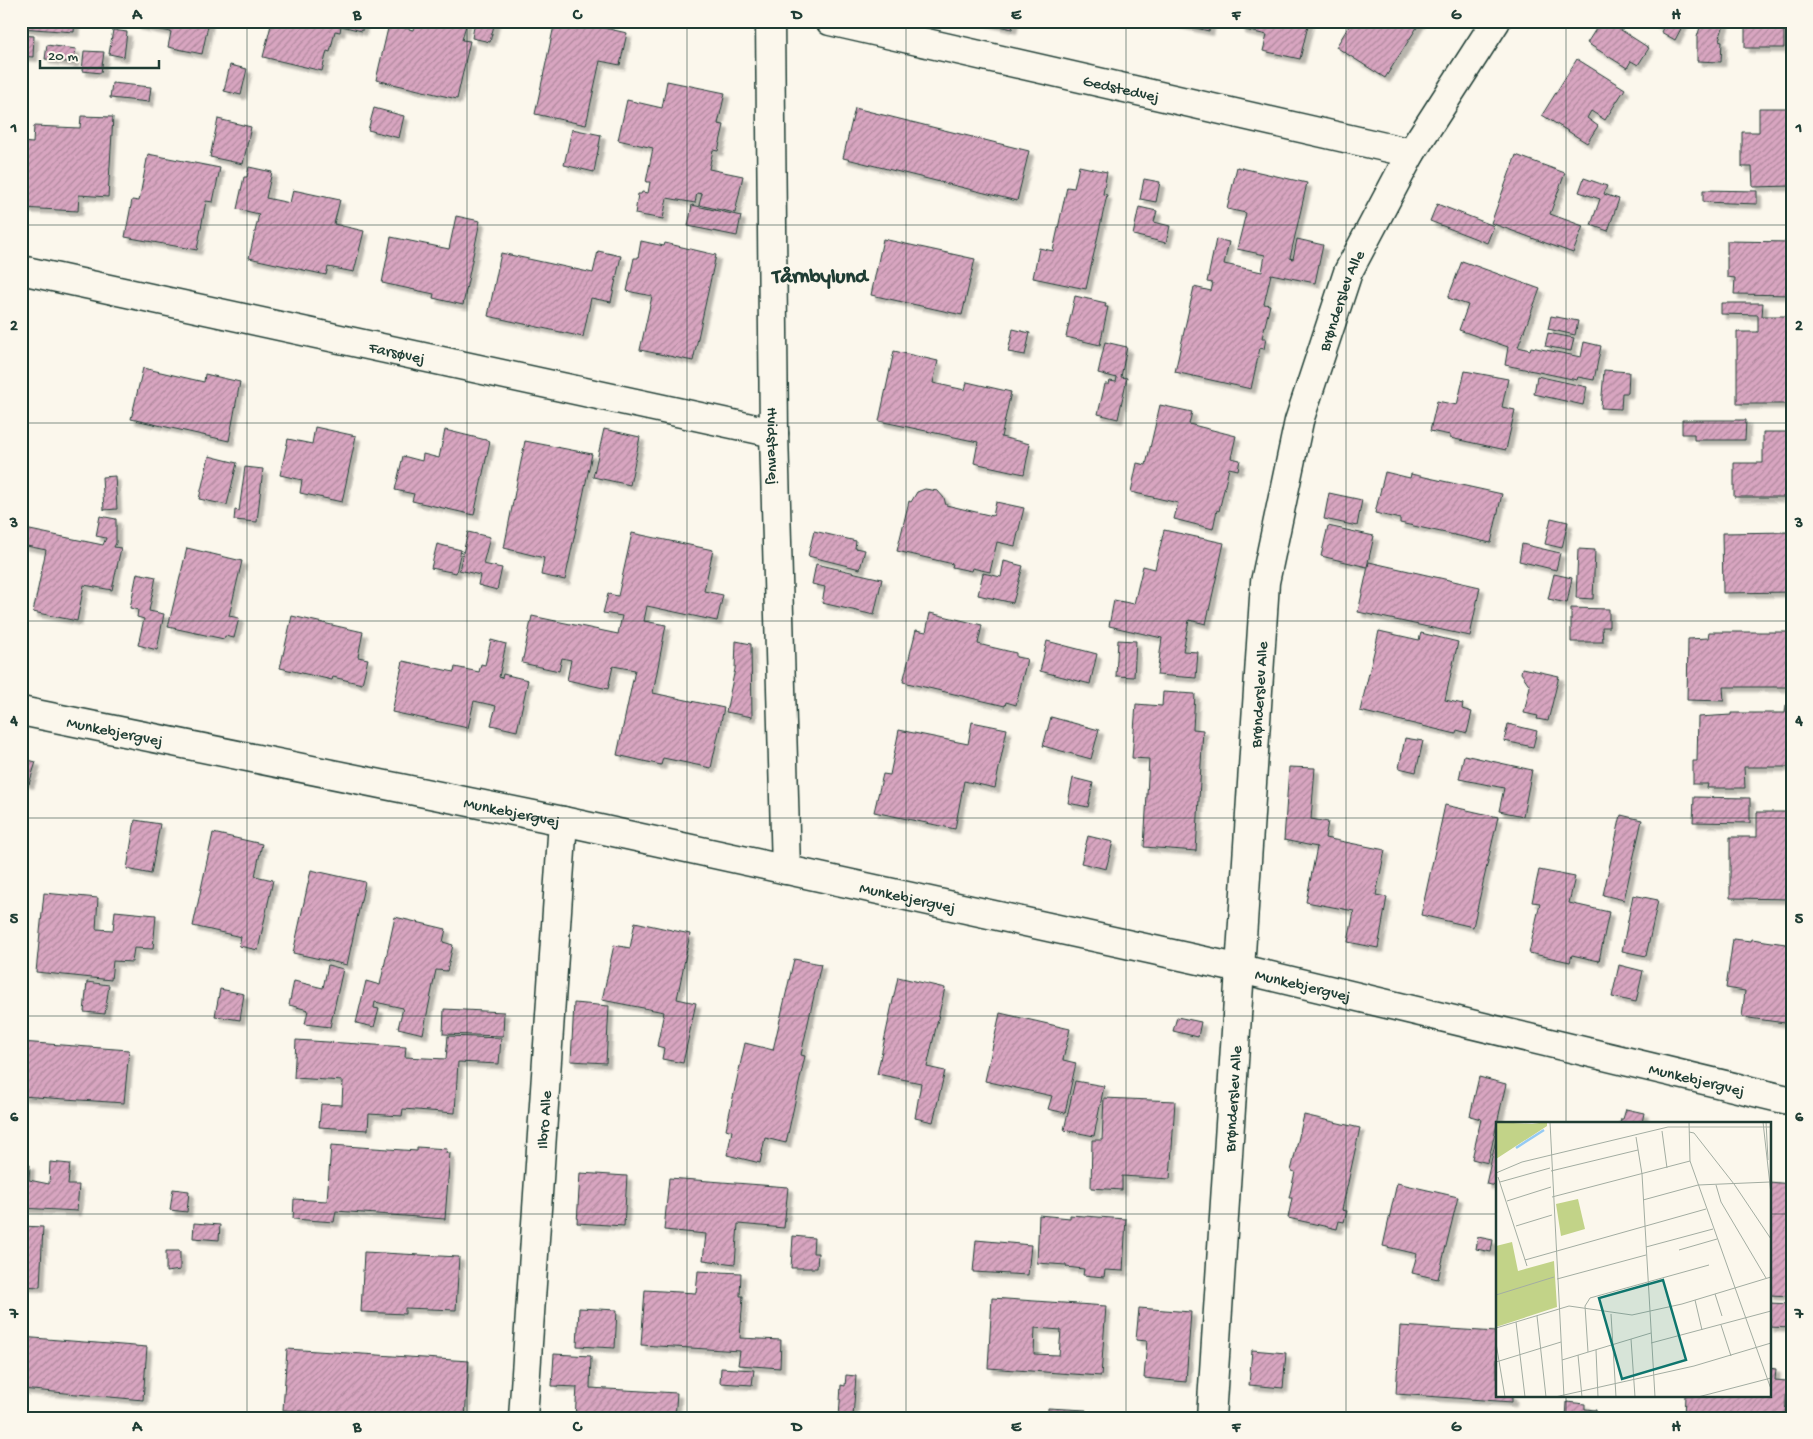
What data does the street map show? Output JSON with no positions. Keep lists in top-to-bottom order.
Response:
{
  "streets": {
    "street": [
      "Gedstedvej",
      "Brønderslev Alle",
      "Farsøvej",
      "Hvidstenvej",
      "Munkebjergvej",
      "Ilbro Alle"
    ]
  },
  "crossings": [
    ["Gedstedvej", "Brønderslev Alle"],
    ["Brønderslev Alle", "Munkebjergvej"],
    ["Farsøvej", "Hvidstenvej"],
    ["Hvidstenvej", "Munkebjergvej"],
    ["Munkebjergvej", "Ilbro Alle"]
  ],
  "districts": ["Tårnbylund"],
  "scale_bar": "20 m",
  "grid": {
    "columns": [
      "A",
      "B",
      "C",
      "D",
      "E",
      "F",
      "G",
      "H"
    ],
    "rows": [
      "1",
      "2",
      "3",
      "4",
      "5",
      "6",
      "7"
    ]
  }
}
